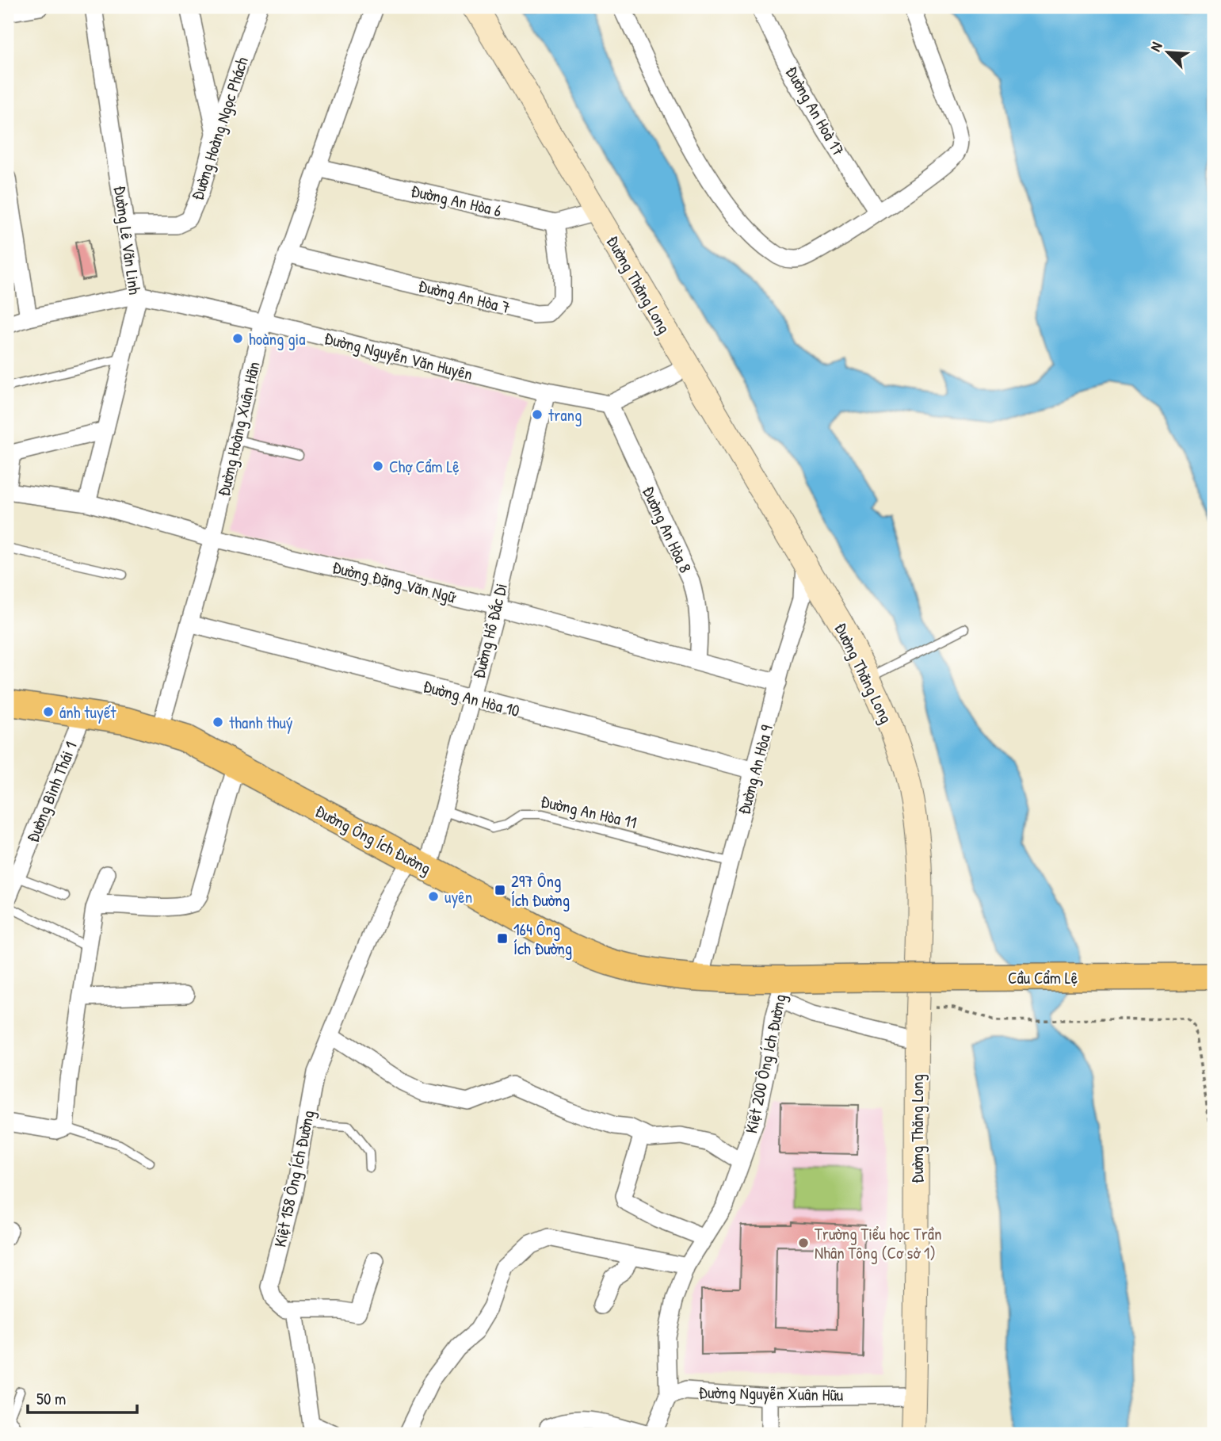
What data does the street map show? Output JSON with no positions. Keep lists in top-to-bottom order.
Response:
{
  "streets": {
    "main road": ["Đường Ông Ích Đường", "Cầu Cẩm Lệ"],
    "street": [
      "Đường An Hoà 17",
      "Đường Hoàng Ngọc Phách",
      "Đường An Hòa 6",
      "Đường Lê Văn Linh",
      "Đường Thăng Long",
      "Đường An Hòa 7",
      "Đường Nguyễn Văn Huyên",
      "Đường Hoàng Xuân Hãn",
      "Đường An Hòa 8",
      "Đường Đặng Văn Ngữ",
      "Đường Hồ Đắc Di",
      "Đường An Hòa 10",
      "Đường An Hòa 9",
      "Đường Bình Thái 1",
      "Kiệt 200 Ông Ích Đường",
      "Kiệt 158 Ông Ích Đường",
      "Đường Nguyễn Xuân Hữu"
    ],
    "lane": ["Đường An Hòa 11"]
  },
  "crossings": [
    ["Đường Hoàng Ngọc Phách", "Đường Lê Văn Linh"],
    ["Đường An Hòa 6", "Đường Thăng Long"],
    ["Đường An Hòa 6", "Đường An Hòa 7"],
    ["Đường An Hòa 6", "Đường Hoàng Xuân Hãn"],
    ["Đường Lê Văn Linh", "Đường Nguyễn Văn Huyên"],
    ["Đường Lê Văn Linh", "Đường Đặng Văn Ngữ"],
    ["Đường Thăng Long", "Đường An Hòa 9"],
    ["Đường Thăng Long", "Đường Nguyễn Xuân Hữu"],
    ["Đường An Hòa 7", "Đường Hoàng Xuân Hãn"],
    ["Đường Nguyễn Văn Huyên", "Đường Hoàng Xuân Hãn"],
    ["Đường Nguyễn Văn Huyên", "Đường An Hòa 8"],
    ["Đường Nguyễn Văn Huyên", "Đường Hồ Đắc Di"],
    ["Đường Hoàng Xuân Hãn", "Đường Đặng Văn Ngữ"],
    ["Đường Hoàng Xuân Hãn", "Đường An Hòa 10"],
    ["Đường Hoàng Xuân Hãn", "Đường Ông Ích Đường"],
    ["Đường An Hòa 8", "Đường Đặng Văn Ngữ"],
    ["Đường Đặng Văn Ngữ", "Đường Hồ Đắc Di"],
    ["Đường Đặng Văn Ngữ", "Đường An Hòa 9"],
    ["Đường Hồ Đắc Di", "Đường An Hòa 10"],
    ["Đường Hồ Đắc Di", "Đường An Hòa 11"],
    ["Đường Hồ Đắc Di", "Đường Ông Ích Đường"],
    ["Đường Hồ Đắc Di", "Kiệt 158 Ông Ích Đường"],
    ["Đường An Hòa 10", "Đường An Hòa 9"],
    ["Đường An Hòa 9", "Đường An Hòa 11"],
    ["Đường An Hòa 9", "Đường Ông Ích Đường"],
    ["Đường Bình Thái 1", "Đường Ông Ích Đường"],
    ["Đường Ông Ích Đường", "Cầu Cẩm Lệ"],
    ["Đường Ông Ích Đường", "Kiệt 200 Ông Ích Đường"],
    ["Đường Ông Ích Đường", "Kiệt 158 Ông Ích Đường"],
    ["Kiệt 200 Ông Ích Đường", "Đường Nguyễn Xuân Hữu"]
  ],
  "places": {
    "other": [
      "hoàng gia",
      "trang",
      "Chợ Cẩm Lệ",
      "ánh tuyết",
      "thanh thuý",
      "uyên",
      "Trường Tiểu học Trần Nhân Tông (Cơ sở 1)"
    ],
    "transit": ["297 Ông Ích Đường", "164 Ông Ích Đường"]
  },
  "scale_bar": "50 m",
  "north": "top left"
}
